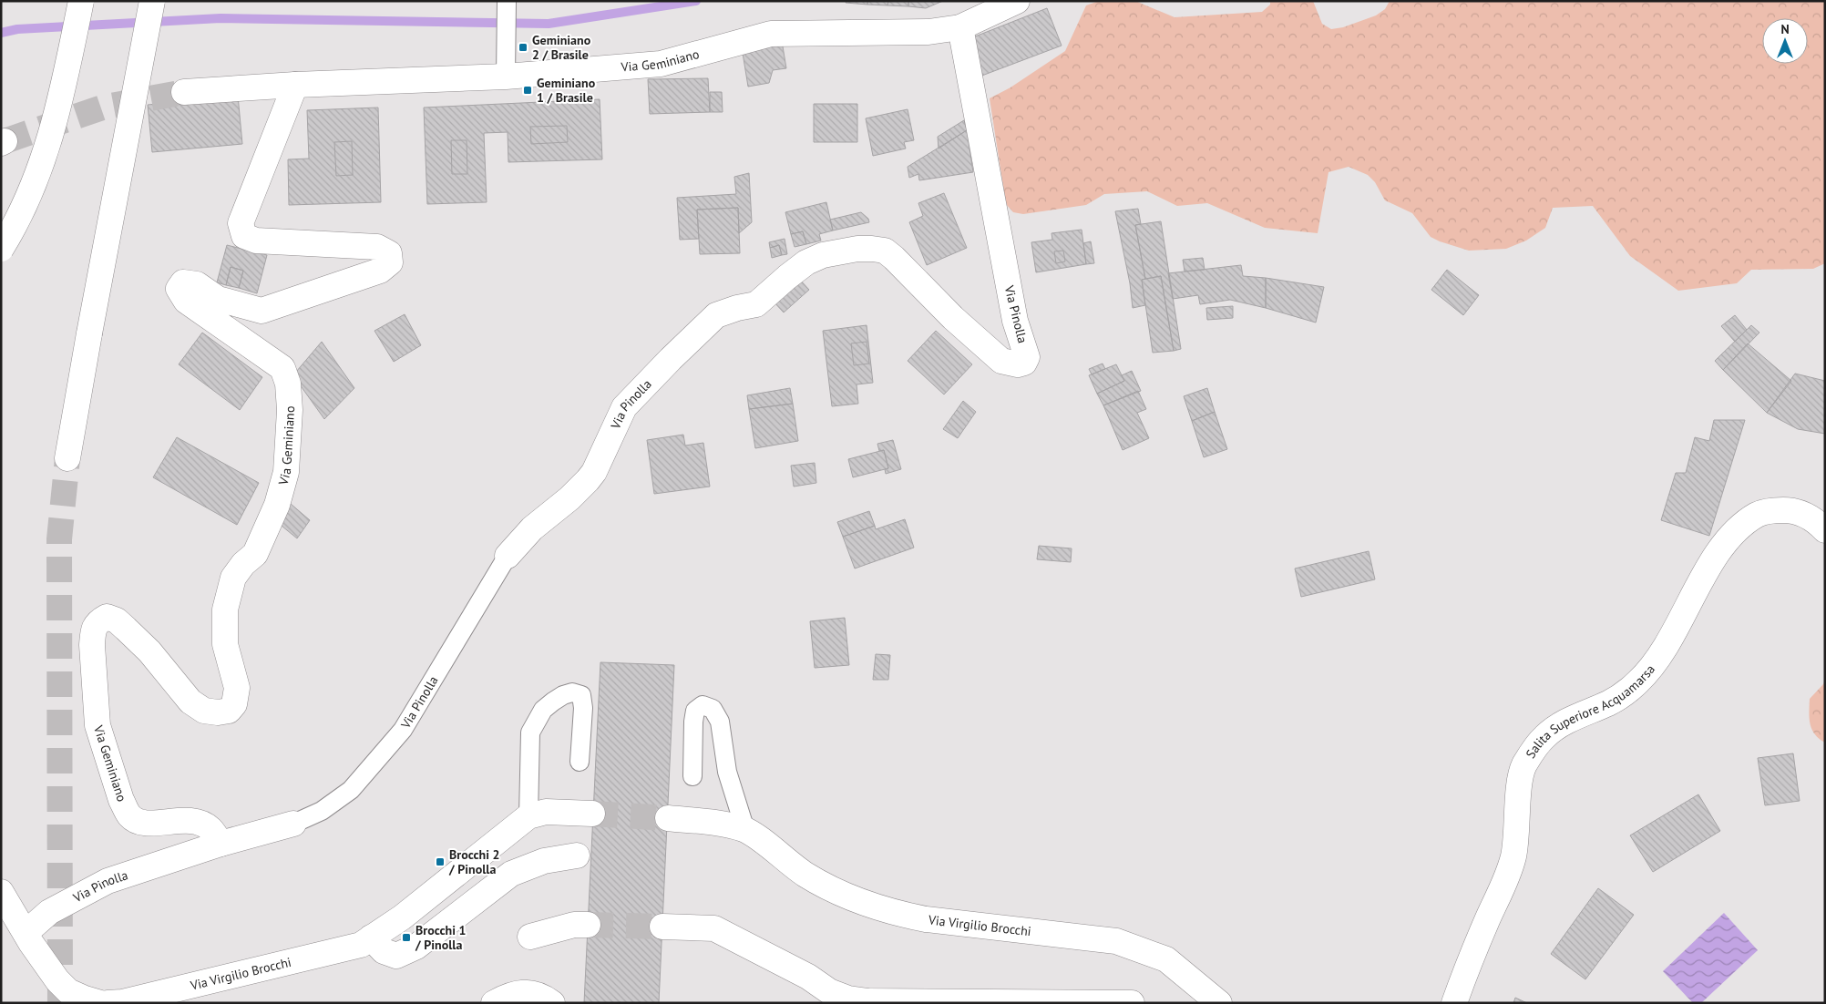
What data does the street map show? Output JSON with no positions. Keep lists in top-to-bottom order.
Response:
{
  "streets": {
    "main road": [
      "Via Geminiano",
      "Via Pinolla",
      "Salita Superiore Acquamarsa",
      "Via Virgilio Brocchi"
    ]
  },
  "crossings": [
    ["Via Geminiano", "Via Pinolla"]
  ],
  "places": {
    "transit": [
      "Geminiano 2 / Brasile",
      "Geminiano 1 / Brasile",
      "Brocchi 2 / Pinolla",
      "Brocchi 1 / Pinolla"
    ]
  },
  "north": "top"
}
